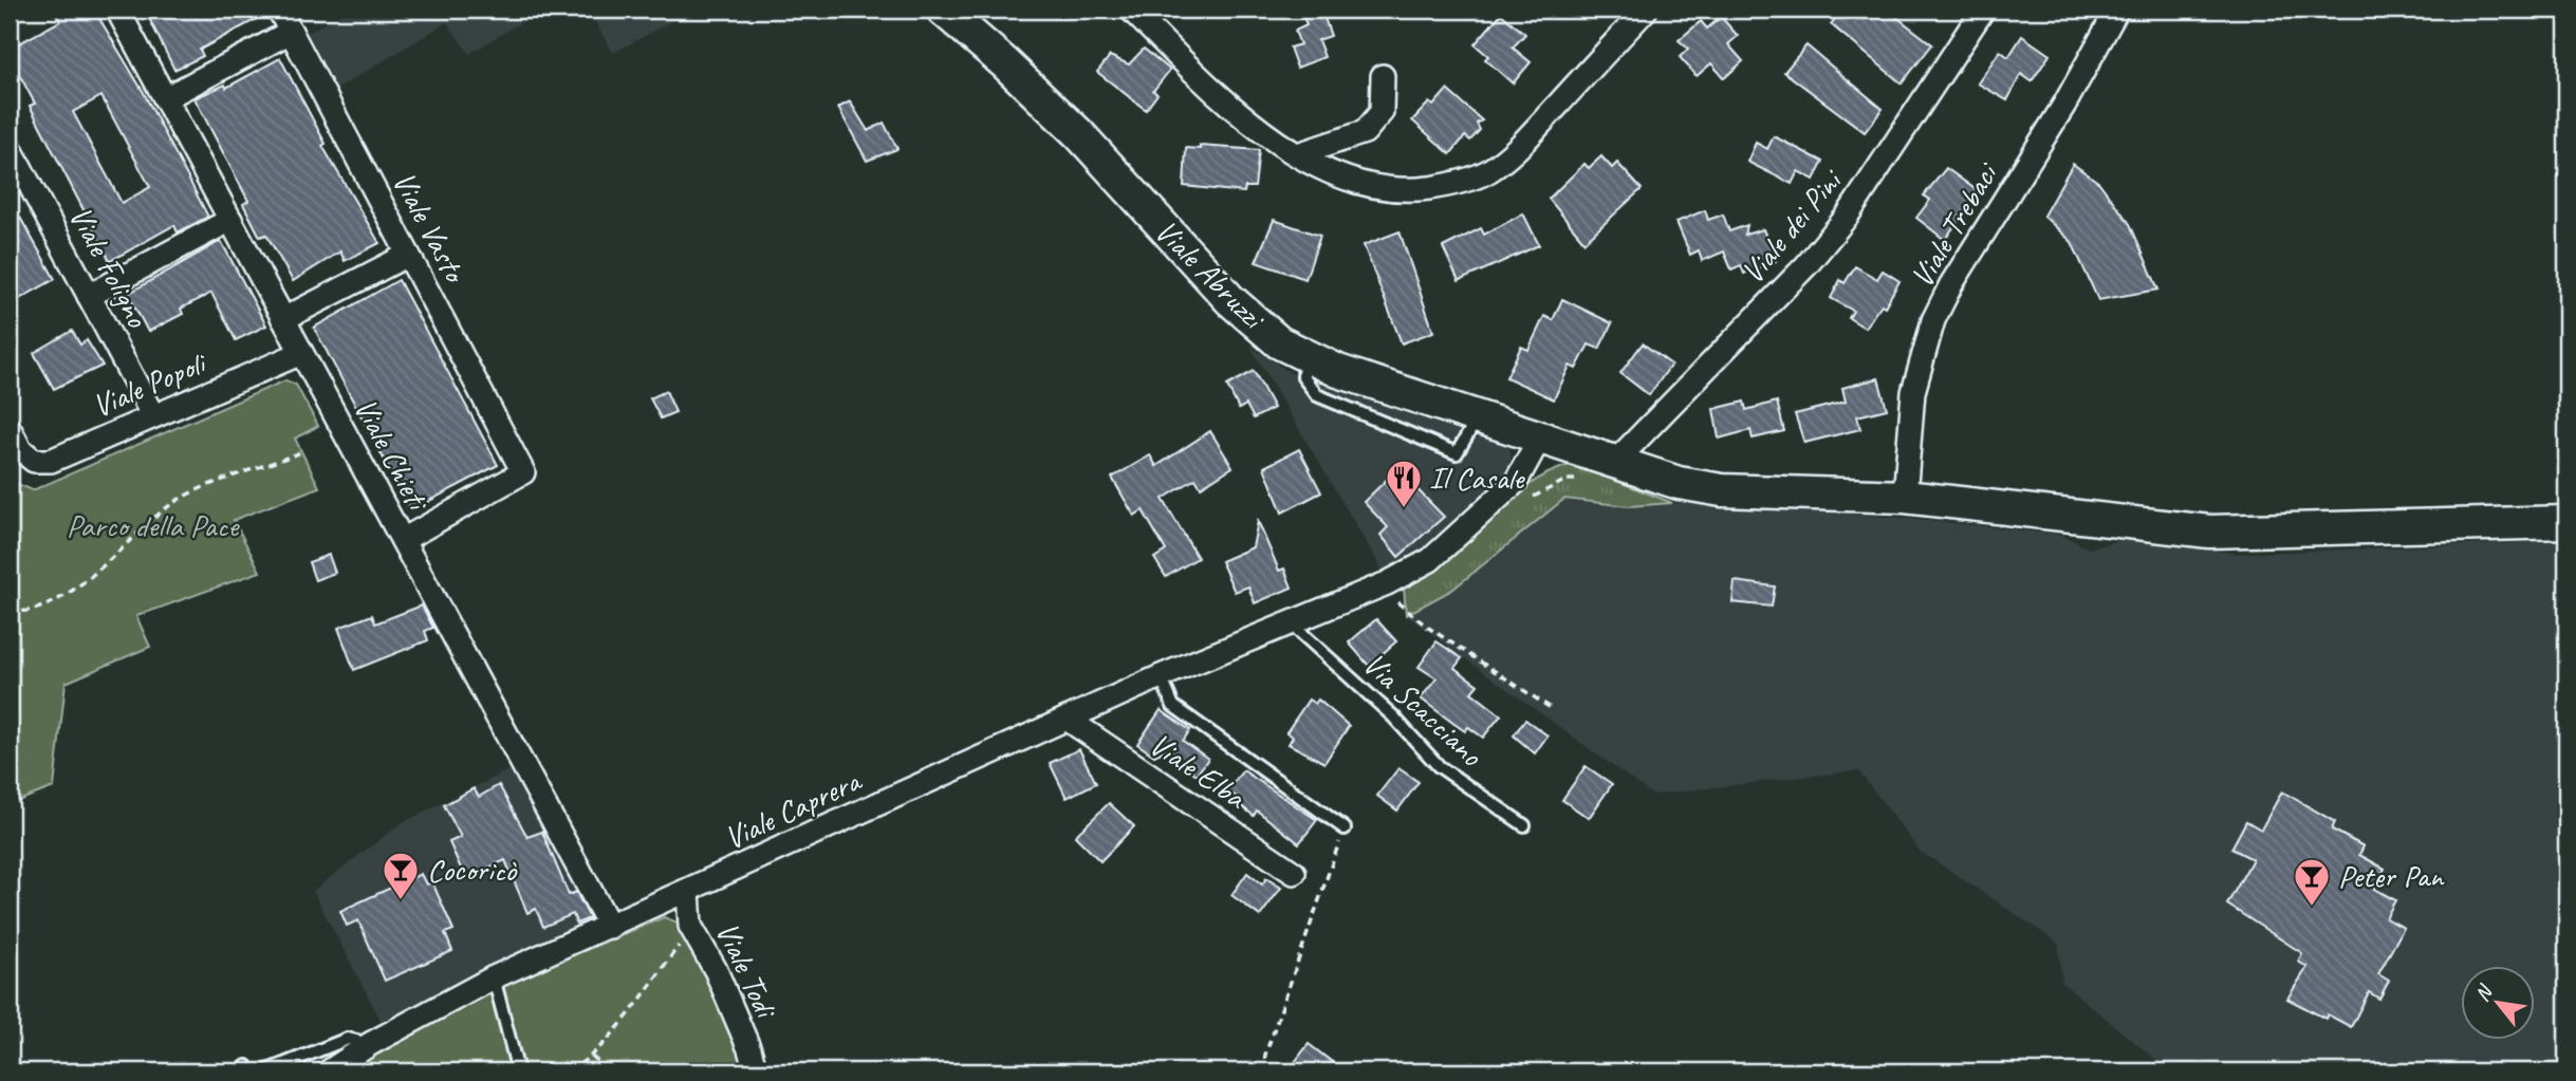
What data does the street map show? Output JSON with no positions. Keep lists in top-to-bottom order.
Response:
{
  "streets": {
    "street": [
      "Viale Vasto",
      "Viale Trebaci",
      "Viale dei Pini",
      "Viale Foligno",
      "Viale Abruzzi",
      "Viale Popoli",
      "Viale Chieti",
      "Viale Elba",
      "Viale Caprera",
      "Viale Todi"
    ],
    "lane": ["Via Scacciano"]
  },
  "crossings": [
    ["Viale Vasto", "Viale Chieti"],
    ["Viale Trebaci", "Viale Abruzzi"],
    ["Viale dei Pini", "Viale Abruzzi"],
    ["Viale Foligno", "Viale Popoli"],
    ["Viale Abruzzi", "Viale Caprera"],
    ["Viale Popoli", "Viale Chieti"],
    ["Viale Chieti", "Viale Caprera"],
    ["Via Scacciano", "Viale Caprera"],
    ["Viale Elba", "Viale Caprera"],
    ["Viale Caprera", "Viale Todi"]
  ],
  "parks": ["Parco della Pace"],
  "places": {
    "restaurant": ["Il Casale"],
    "bar": ["Cocoricò", "Peter Pan"]
  },
  "north": "top left"
}
